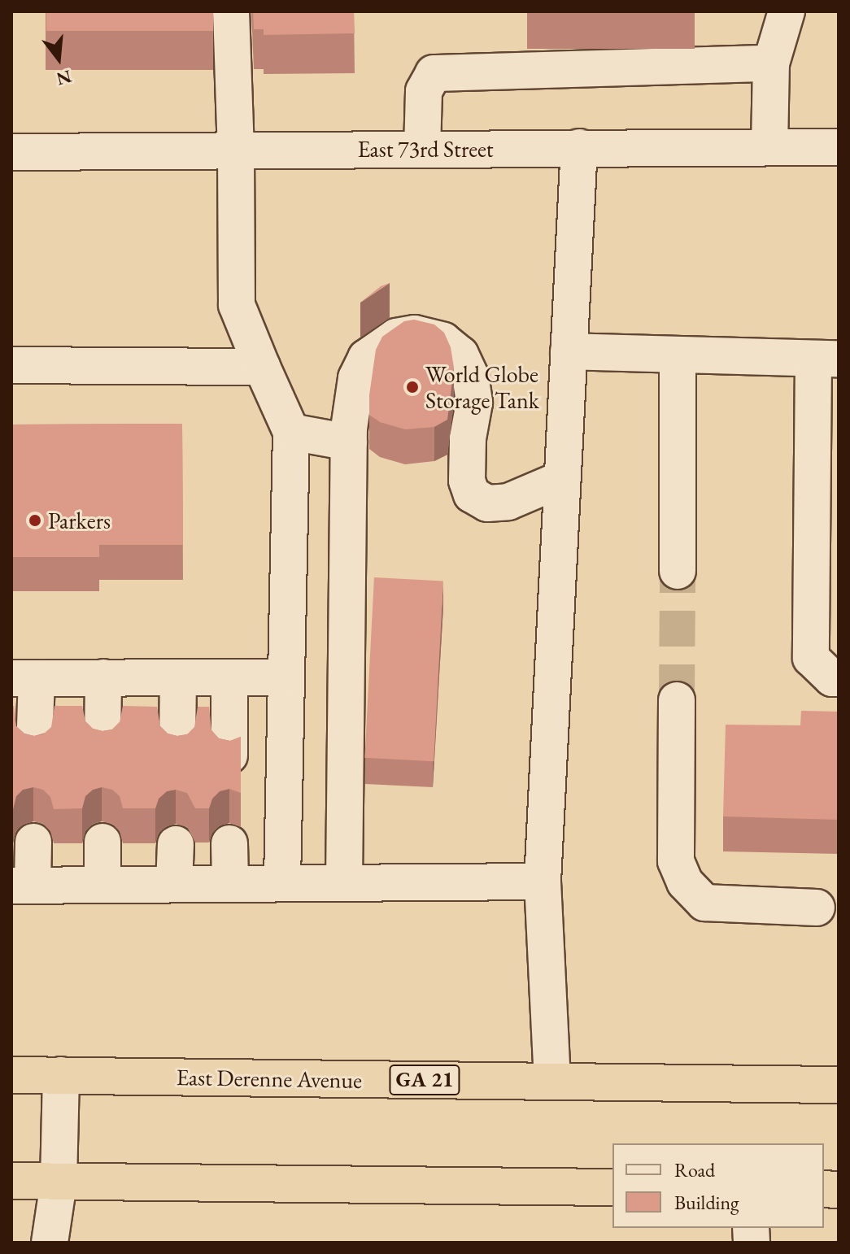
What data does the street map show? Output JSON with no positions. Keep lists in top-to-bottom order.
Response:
{
  "streets": {
    "highway": ["East Derenne Avenue", "GA 21"],
    "street": ["East 73rd Street"]
  },
  "places": ["World Globe Storage Tank", "Parkers"],
  "legend": ["Road", "Building"],
  "north": "bottom"
}
